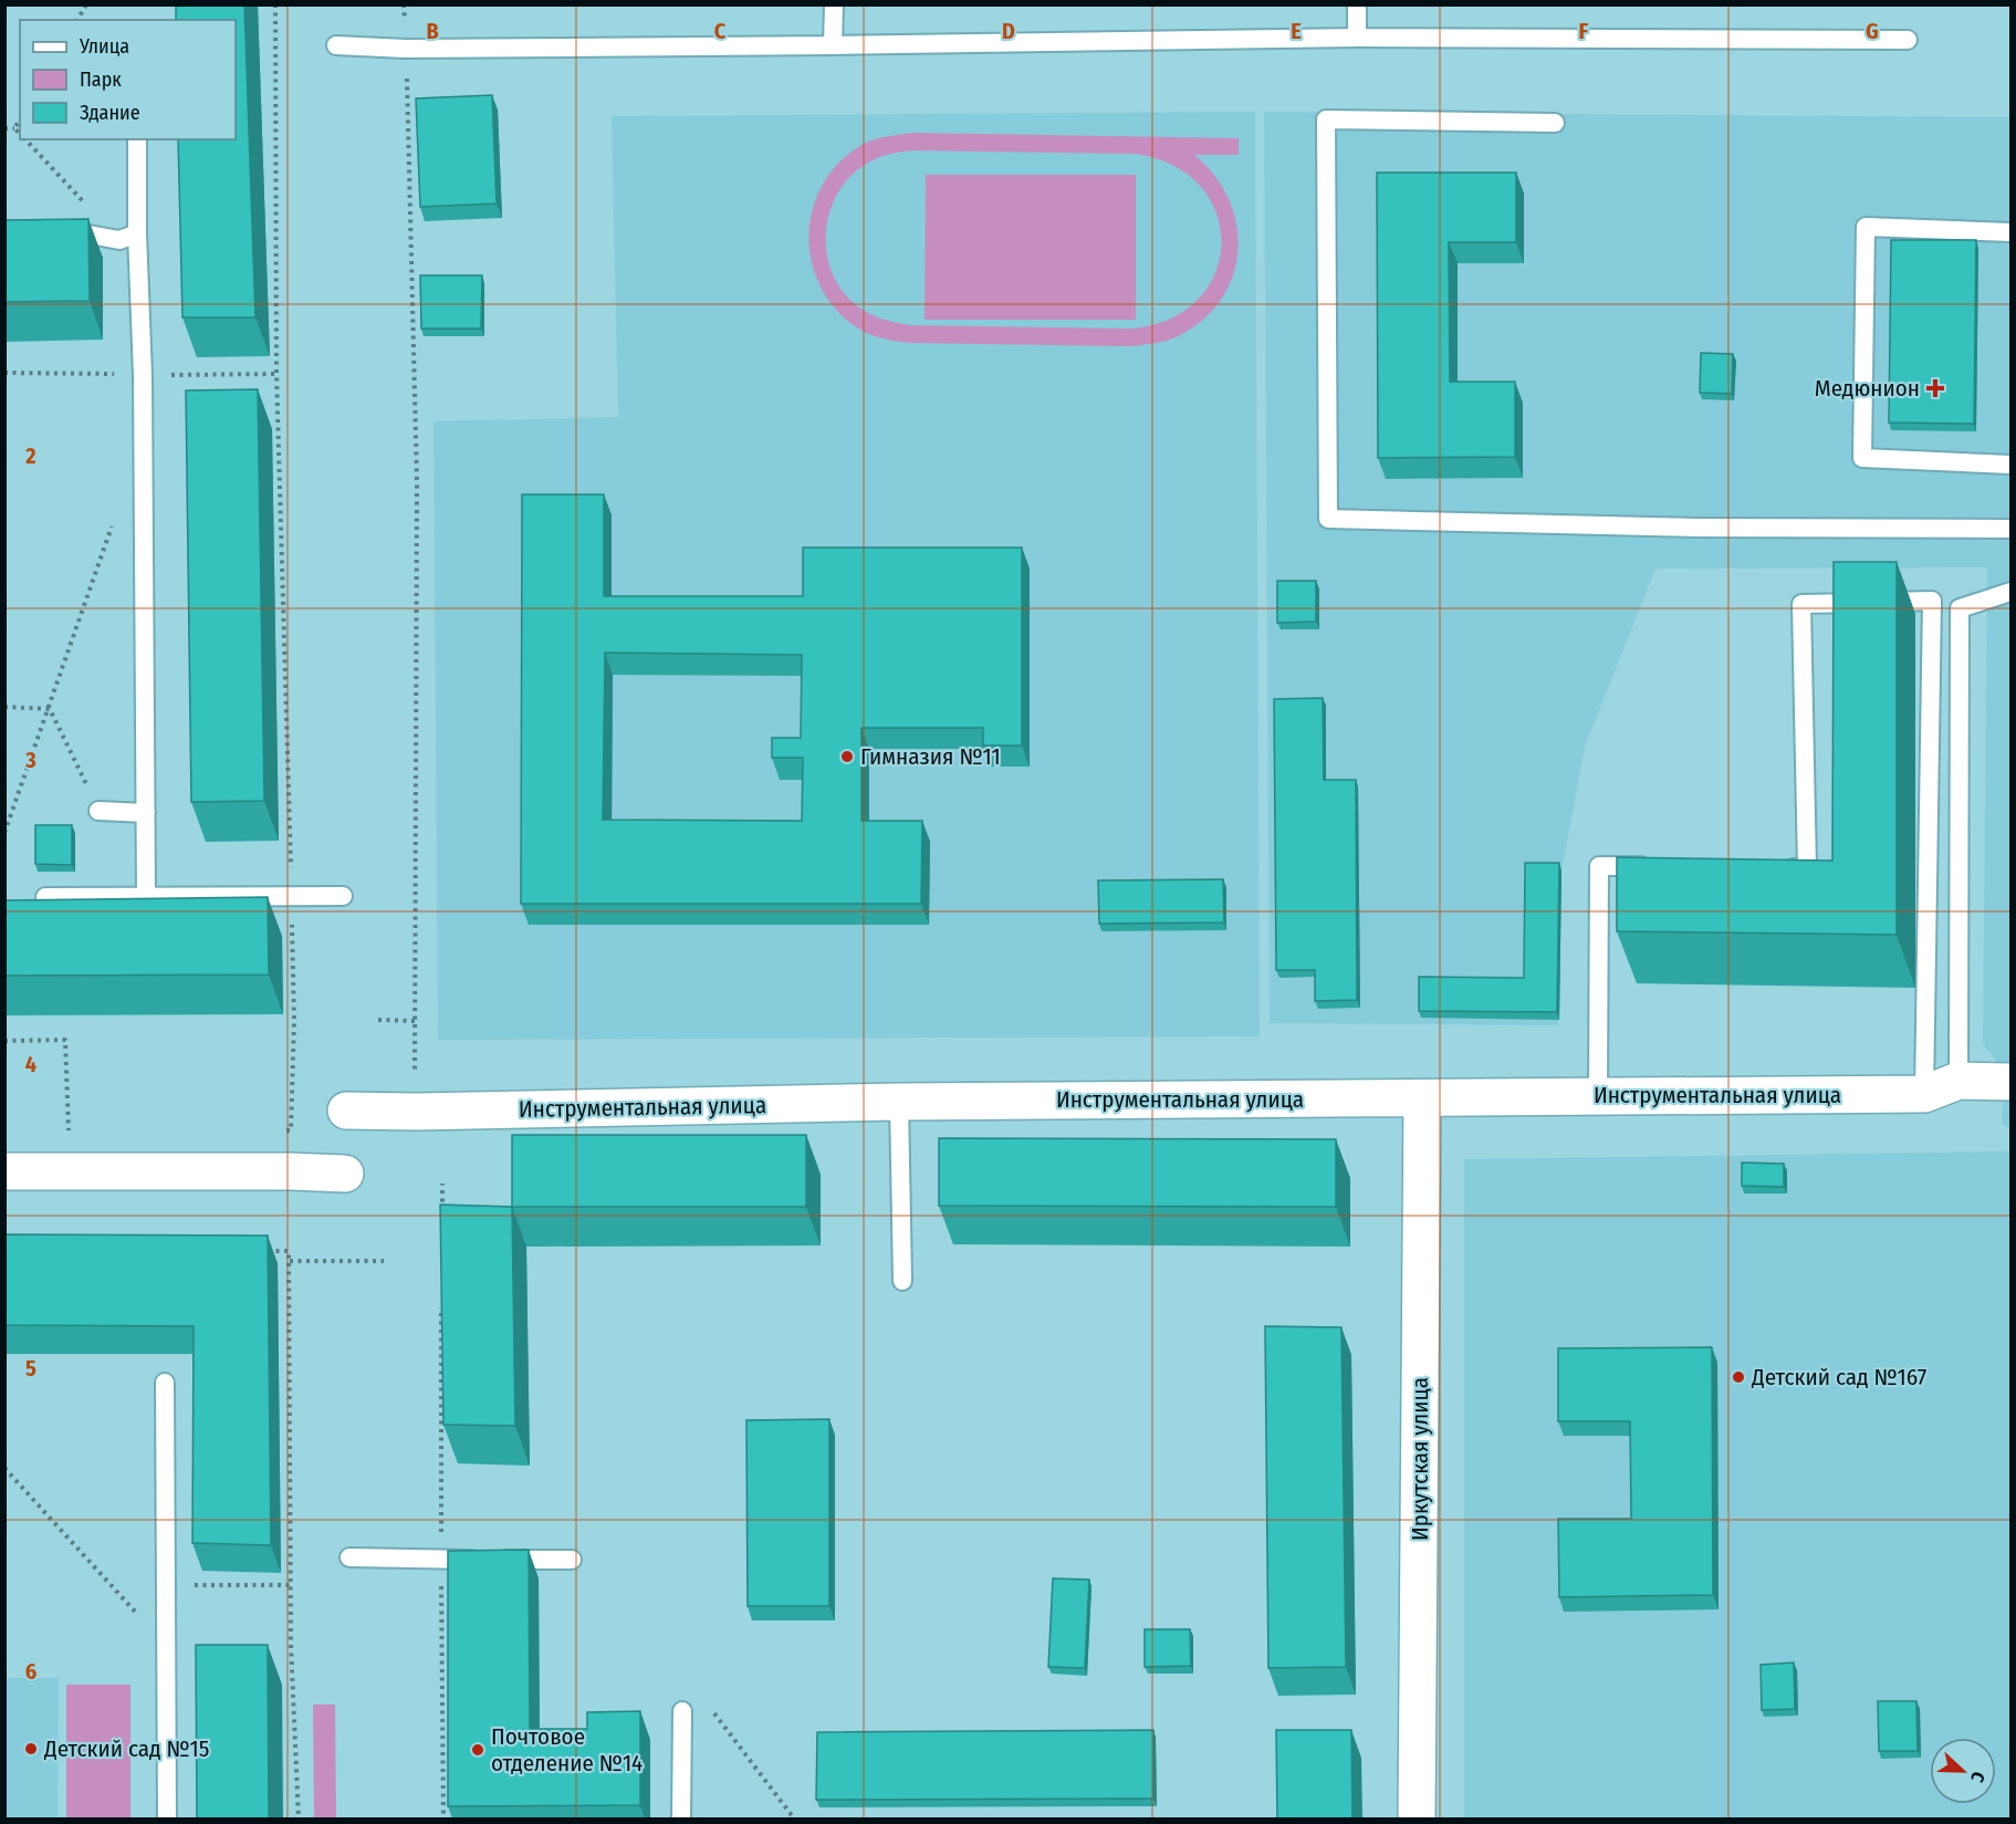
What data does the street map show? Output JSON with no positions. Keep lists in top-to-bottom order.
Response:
{
  "streets": {
    "street": ["Инструментальная улица", "Иркутская улица"]
  },
  "crossings": [
    ["Инструментальная улица", "Иркутская улица"]
  ],
  "places": {
    "health": ["Медюнион"],
    "other": [
      "Гимназия №11",
      "Детский сад №167",
      "Детский сад №15",
      "Почтовое отделение №14"
    ]
  },
  "legend": ["Улица", "Парк", "Здание"],
  "north": "right",
  "grid": {
    "columns": [
      "B",
      "C",
      "D",
      "E",
      "F",
      "G"
    ],
    "rows": [
      "2",
      "3",
      "4",
      "5",
      "6"
    ]
  }
}
